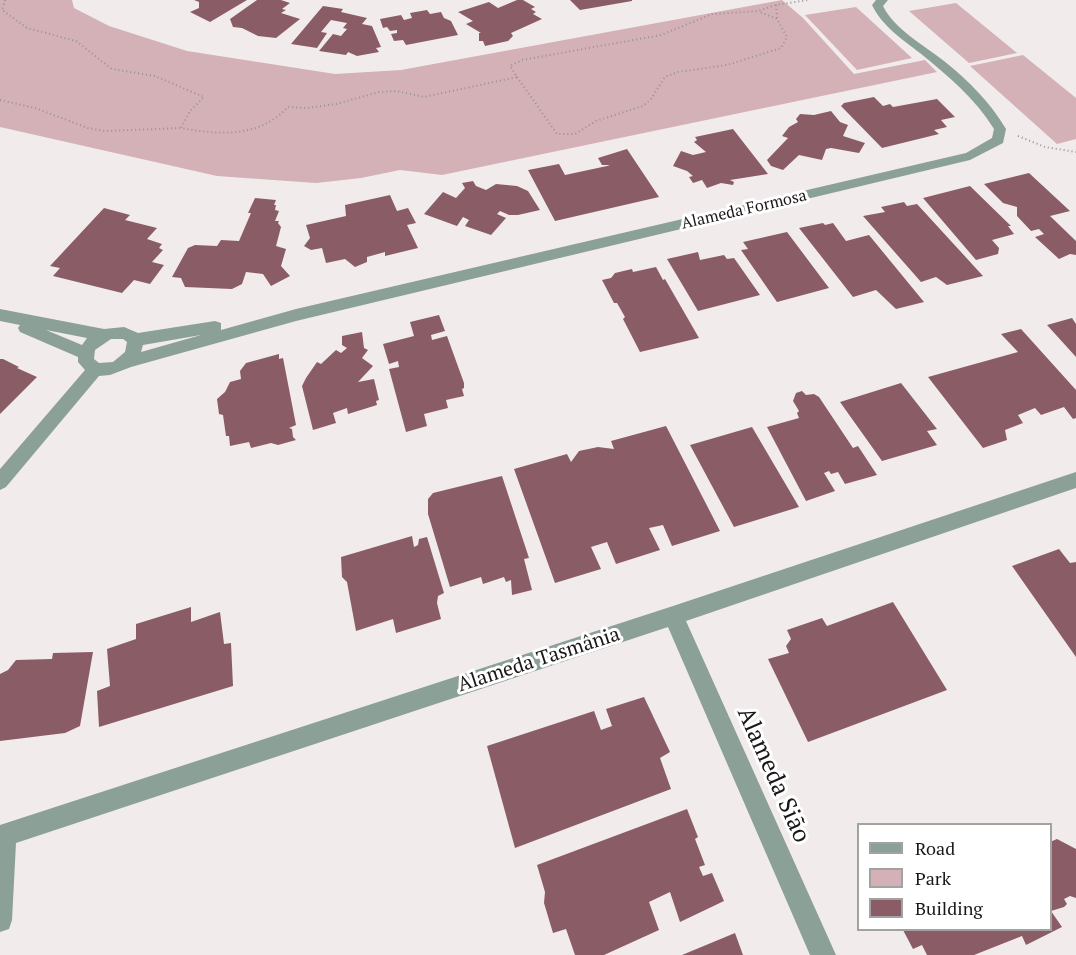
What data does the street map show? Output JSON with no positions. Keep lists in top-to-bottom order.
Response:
{
  "streets": {
    "street": ["Alameda Formosa", "Alameda Tasmânia", "Alameda Sião"]
  },
  "crossings": [
    ["Alameda Tasmânia", "Alameda Sião"]
  ],
  "legend": ["Road", "Park", "Building"]
}
